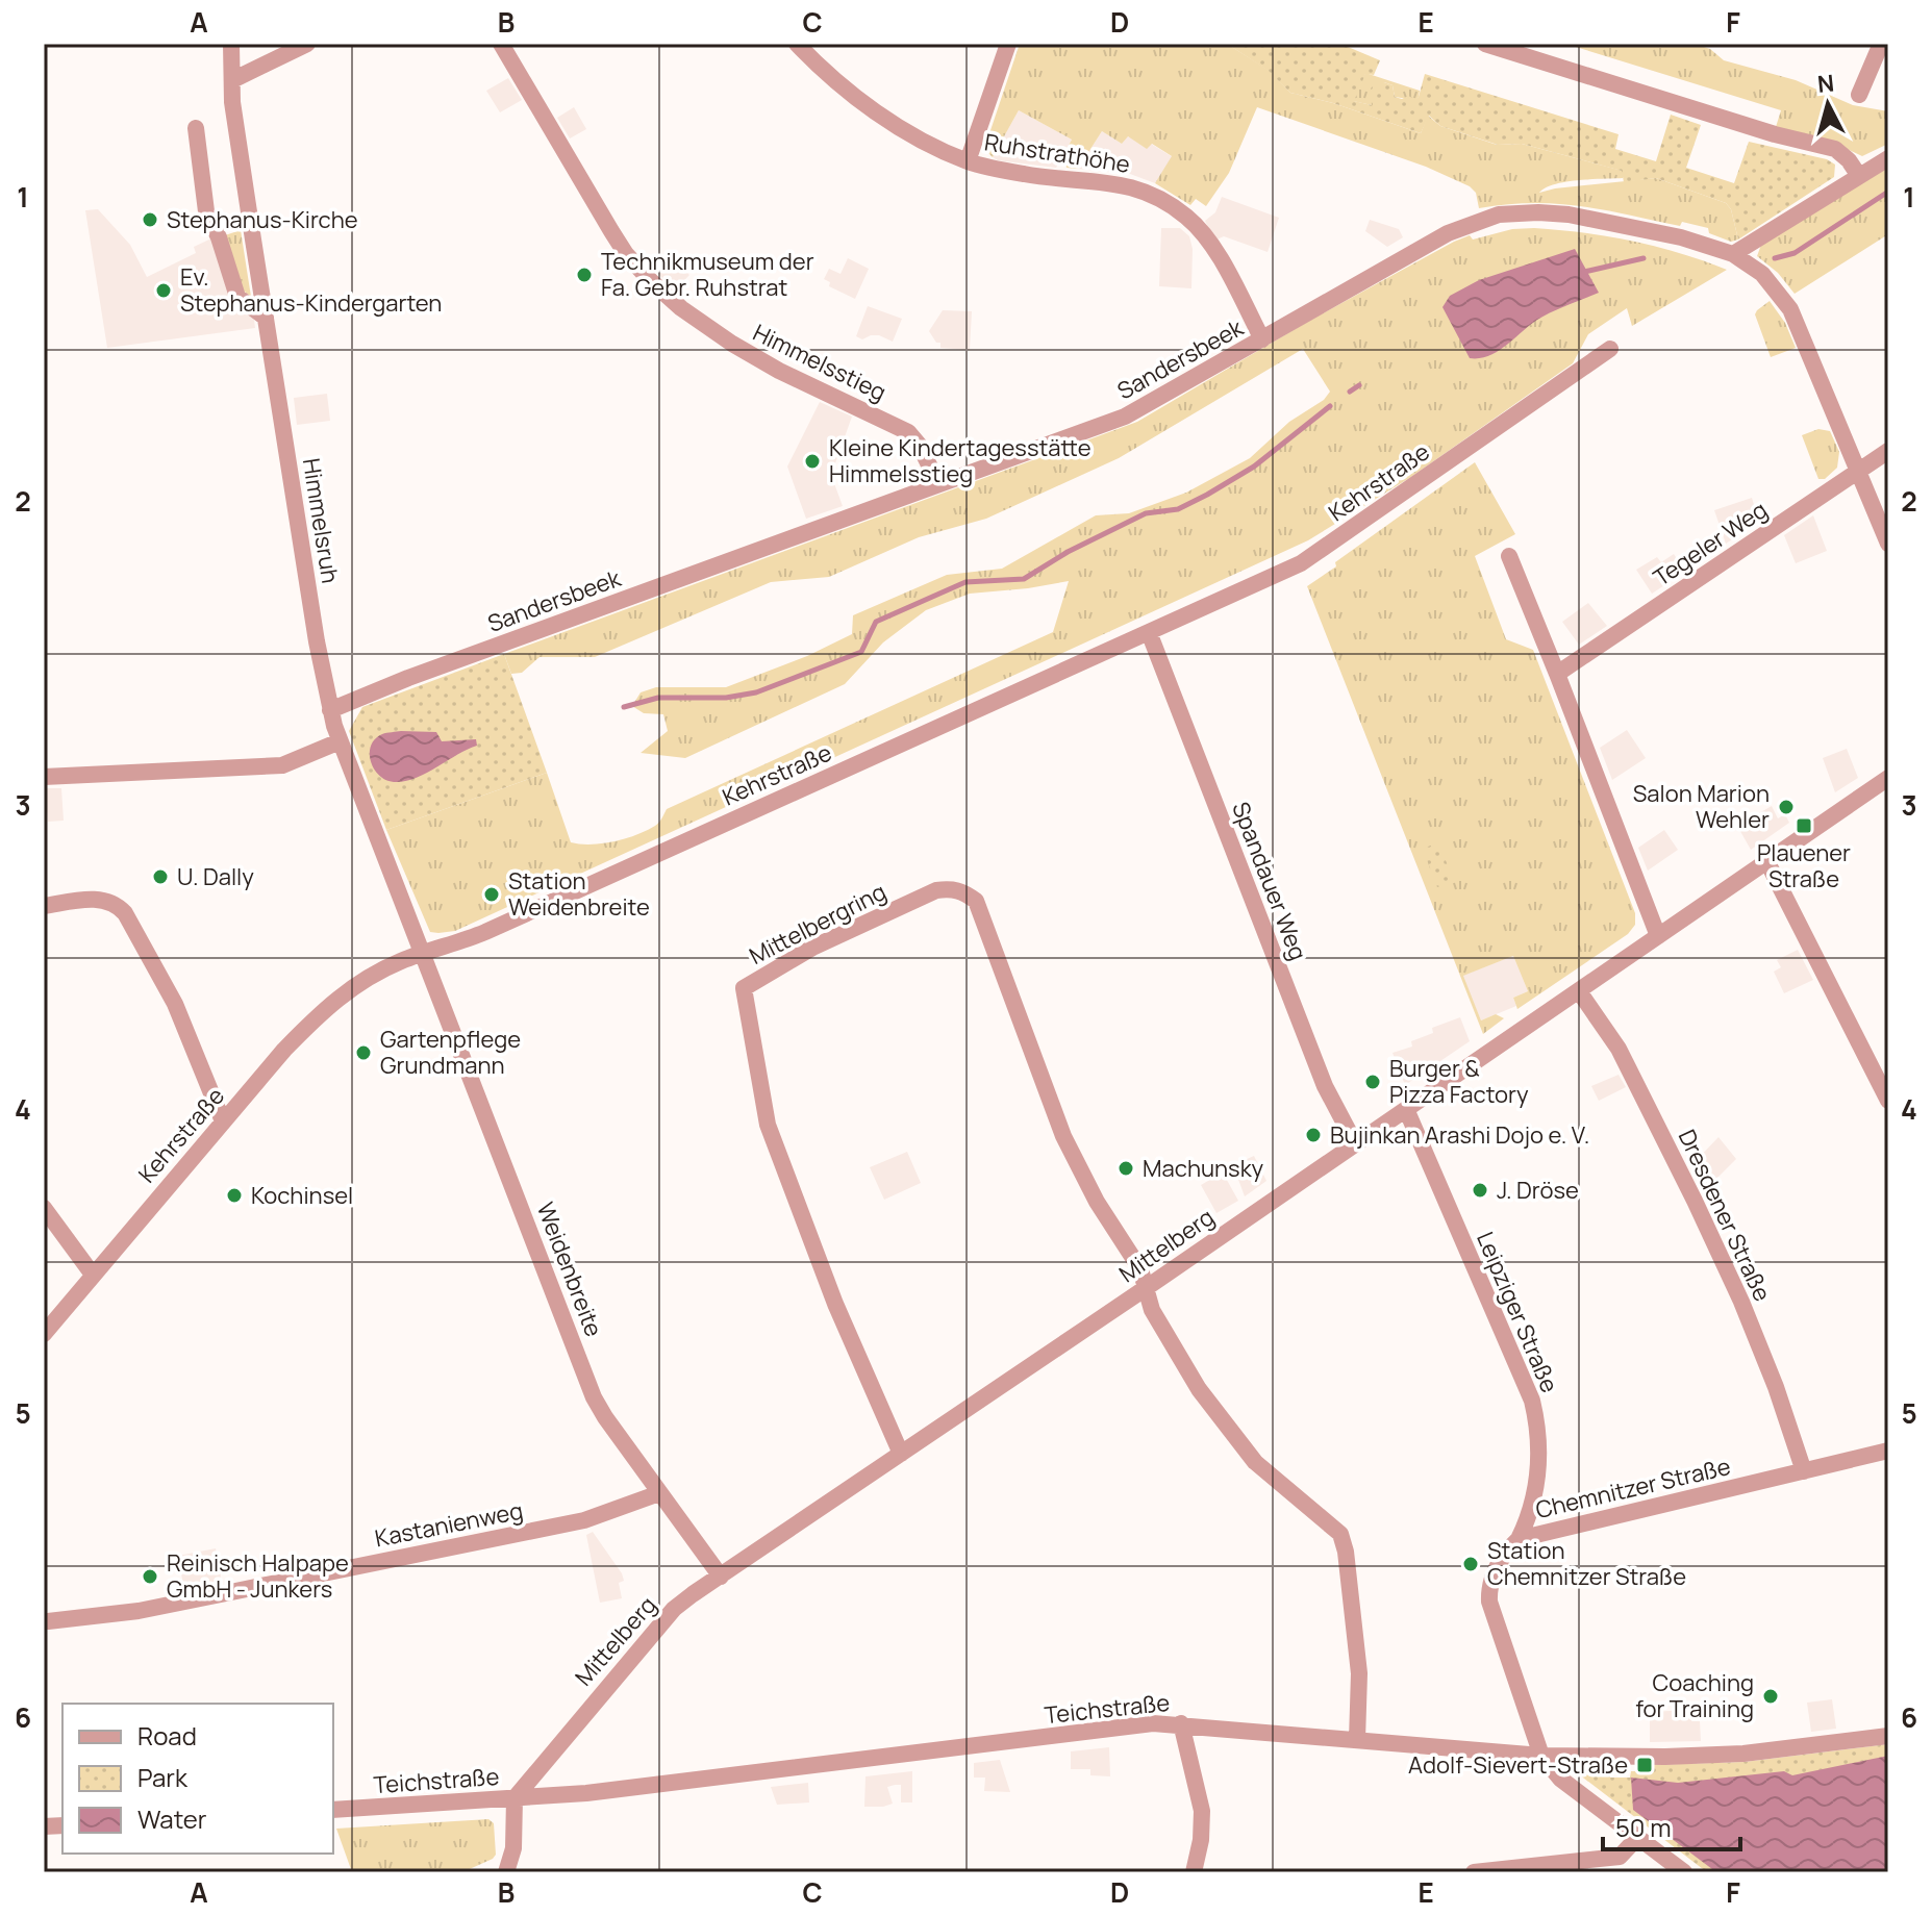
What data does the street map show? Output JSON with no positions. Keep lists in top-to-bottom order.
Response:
{
  "streets": {
    "street": [
      "Ruhstrathöhe",
      "Sandersbeek",
      "Himmelsstieg",
      "Kehrstraße",
      "Himmelsruh",
      "Tegeler Weg",
      "Spandauer Weg",
      "Mittelbergring",
      "Dresdener Straße",
      "Mittelberg",
      "Weidenbreite",
      "Leipziger Straße",
      "Chemnitzer Straße",
      "Kastanienweg",
      "Teichstraße"
    ]
  },
  "crossings": [
    ["Ruhstrathöhe", "Sandersbeek"],
    ["Sandersbeek", "Himmelsstieg"],
    ["Sandersbeek", "Himmelsruh"],
    ["Sandersbeek", "Tegeler Weg"],
    ["Kehrstraße", "Himmelsruh"],
    ["Kehrstraße", "Spandauer Weg"],
    ["Kehrstraße", "Weidenbreite"],
    ["Himmelsruh", "Weidenbreite"],
    ["Spandauer Weg", "Mittelberg"],
    ["Mittelbergring", "Mittelberg"],
    ["Dresdener Straße", "Mittelberg"],
    ["Dresdener Straße", "Chemnitzer Straße"],
    ["Mittelberg", "Weidenbreite"],
    ["Mittelberg", "Leipziger Straße"],
    ["Mittelberg", "Teichstraße"],
    ["Weidenbreite", "Kastanienweg"],
    ["Leipziger Straße", "Chemnitzer Straße"],
    ["Chemnitzer Straße", "Teichstraße"]
  ],
  "places": {
    "other": [
      "Stephanus-Kirche",
      "Technikmuseum der Fa. Gebr. Ruhstrat",
      "Ev. Stephanus-Kindergarten",
      "Kleine Kindertagesstätte Himmelsstieg",
      "Salon Marion Wehler",
      "U. Dally",
      "Station Weidenbreite",
      "Gartenpflege Grundmann",
      "Burger & Pizza Factory",
      "Bujinkan Arashi Dojo e. V.",
      "Machunsky",
      "J. Dröse",
      "Kochinsel",
      "Station Chemnitzer Straße",
      "Reinisch Halpape GmbH - Junkers",
      "Coaching for Training"
    ],
    "transit": ["Plauener Straße", "Adolf-Sievert-Straße"]
  },
  "legend": ["Road", "Park", "Water"],
  "scale_bar": "50 m",
  "north": "top",
  "grid": {
    "columns": [
      "A",
      "B",
      "C",
      "D",
      "E",
      "F"
    ],
    "rows": [
      "1",
      "2",
      "3",
      "4",
      "5",
      "6"
    ]
  }
}
